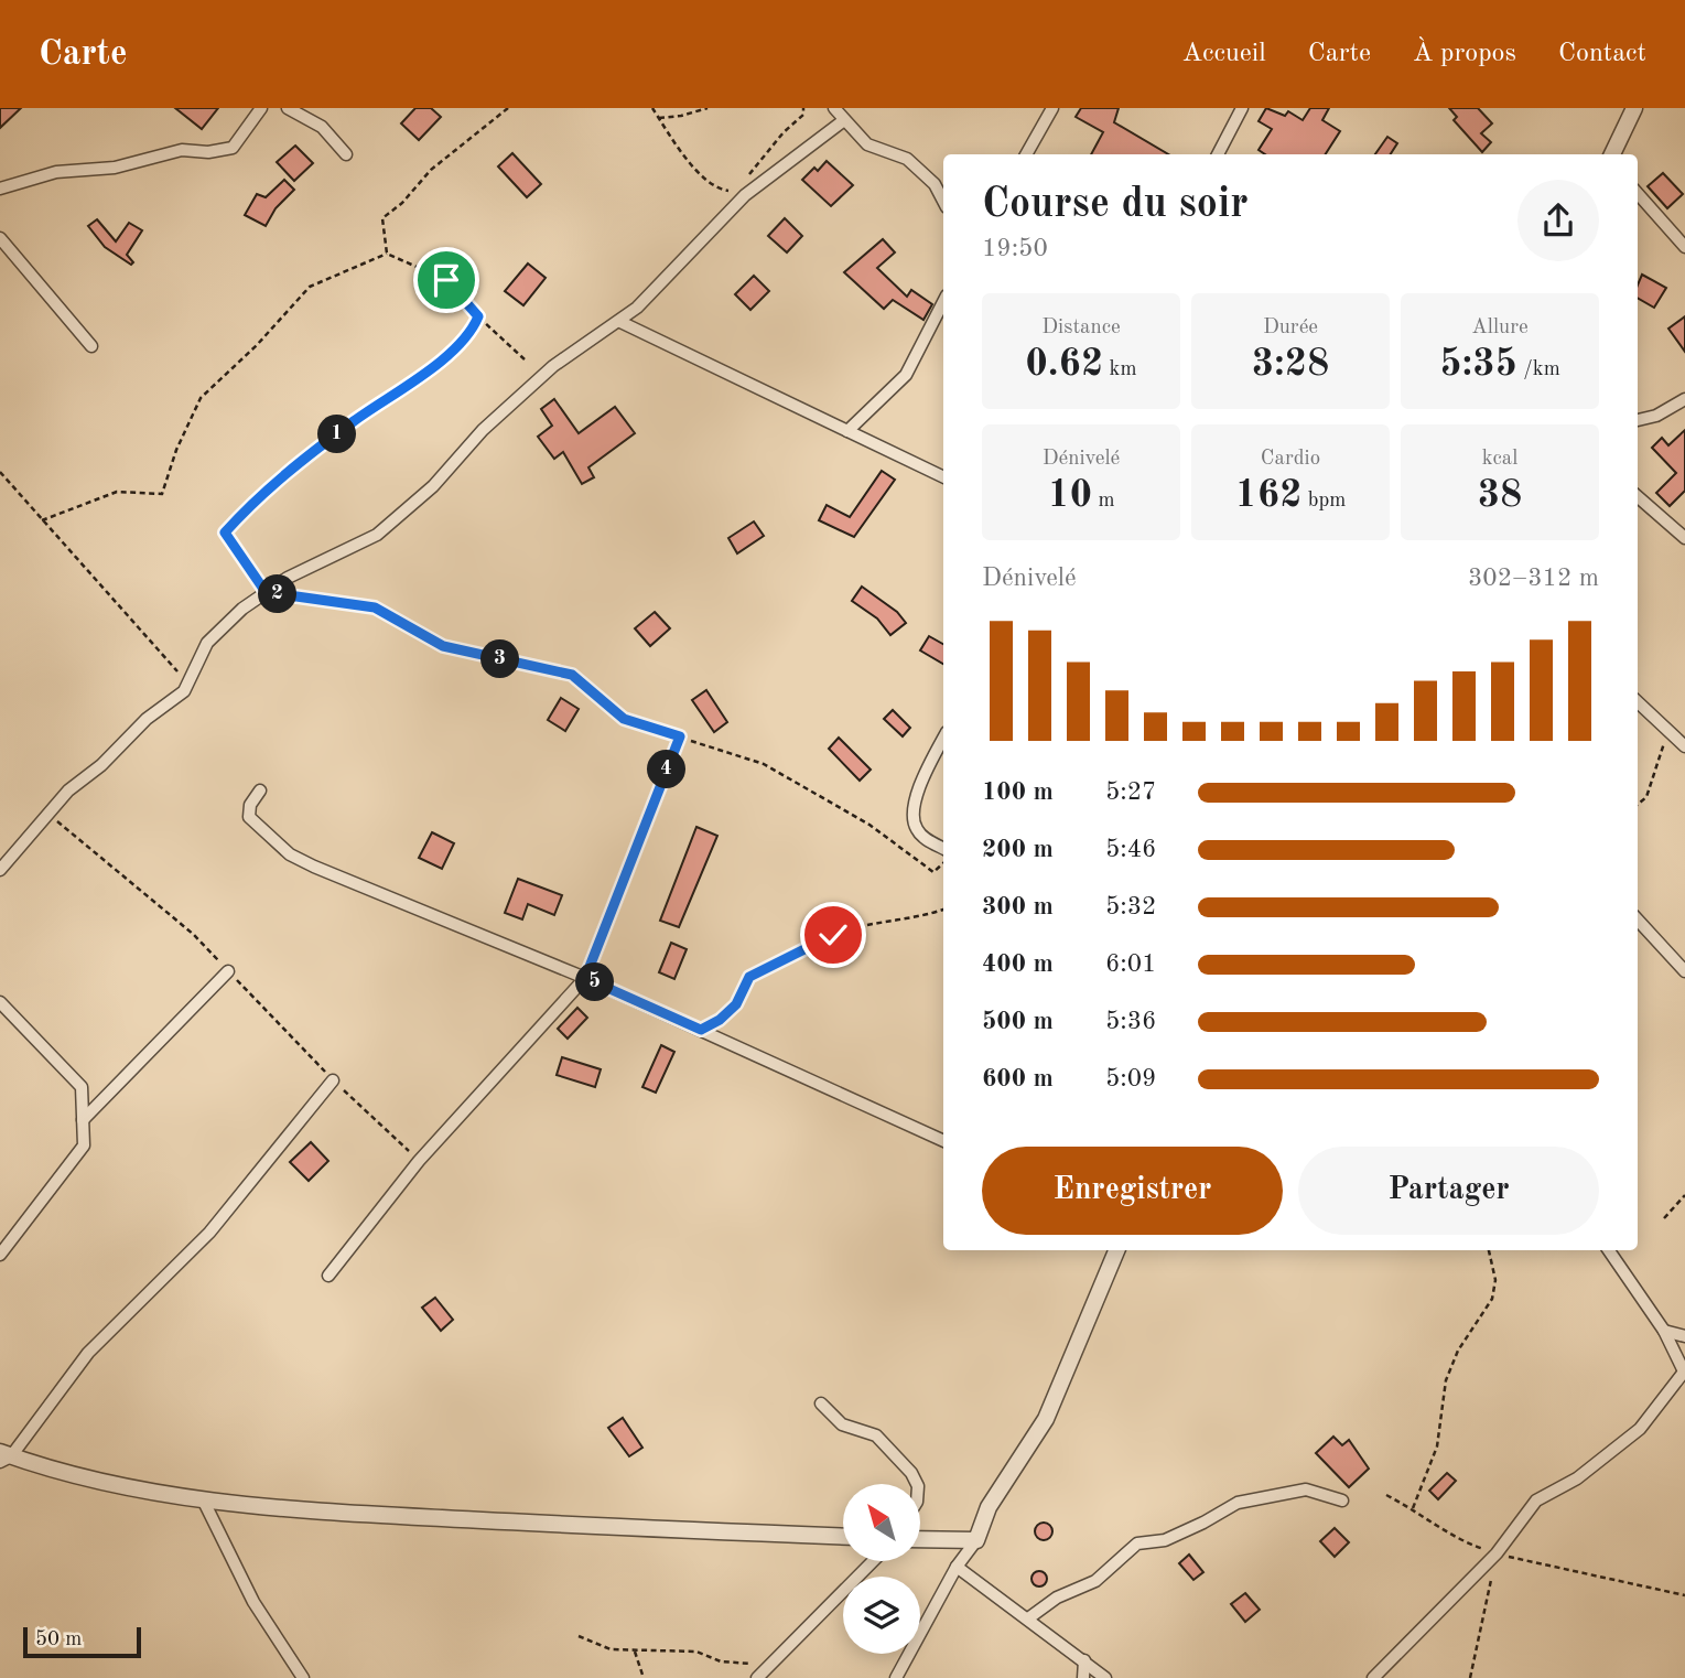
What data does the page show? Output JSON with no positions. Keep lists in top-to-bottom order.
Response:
{
  "scale_bar": "50 m",
  "north": "top left",
  "page": {
    "header": "Carte",
    "nav": [
      "Accueil",
      "Carte",
      "À propos",
      "Contact"
    ],
    "heading": ["Course du soir", "19:50"],
    "stats": [
      ["Distance", "0.62 km"],
      ["Durée", "3:28"],
      ["Allure", "5:35 /km"],
      ["Dénivelé", "10 m"],
      ["Cardio", "162 bpm"],
      ["kcal", "38"]
    ],
    "pins": [
      "1",
      "2",
      "3",
      "4",
      "5"
    ],
    "chart": ["Dénivelé", "302–312 m"],
    "list": [
      {
        "name": "100 m",
        "note": "5:27"
      },
      {
        "name": "200 m",
        "note": "5:46"
      },
      {
        "name": "300 m",
        "note": "5:32"
      },
      {
        "name": "400 m",
        "note": "6:01"
      },
      {
        "name": "500 m",
        "note": "5:36"
      },
      {
        "name": "600 m",
        "note": "5:09"
      }
    ],
    "buttons": ["Enregistrer", "Partager"],
    "scale": "50 m"
  }
}
